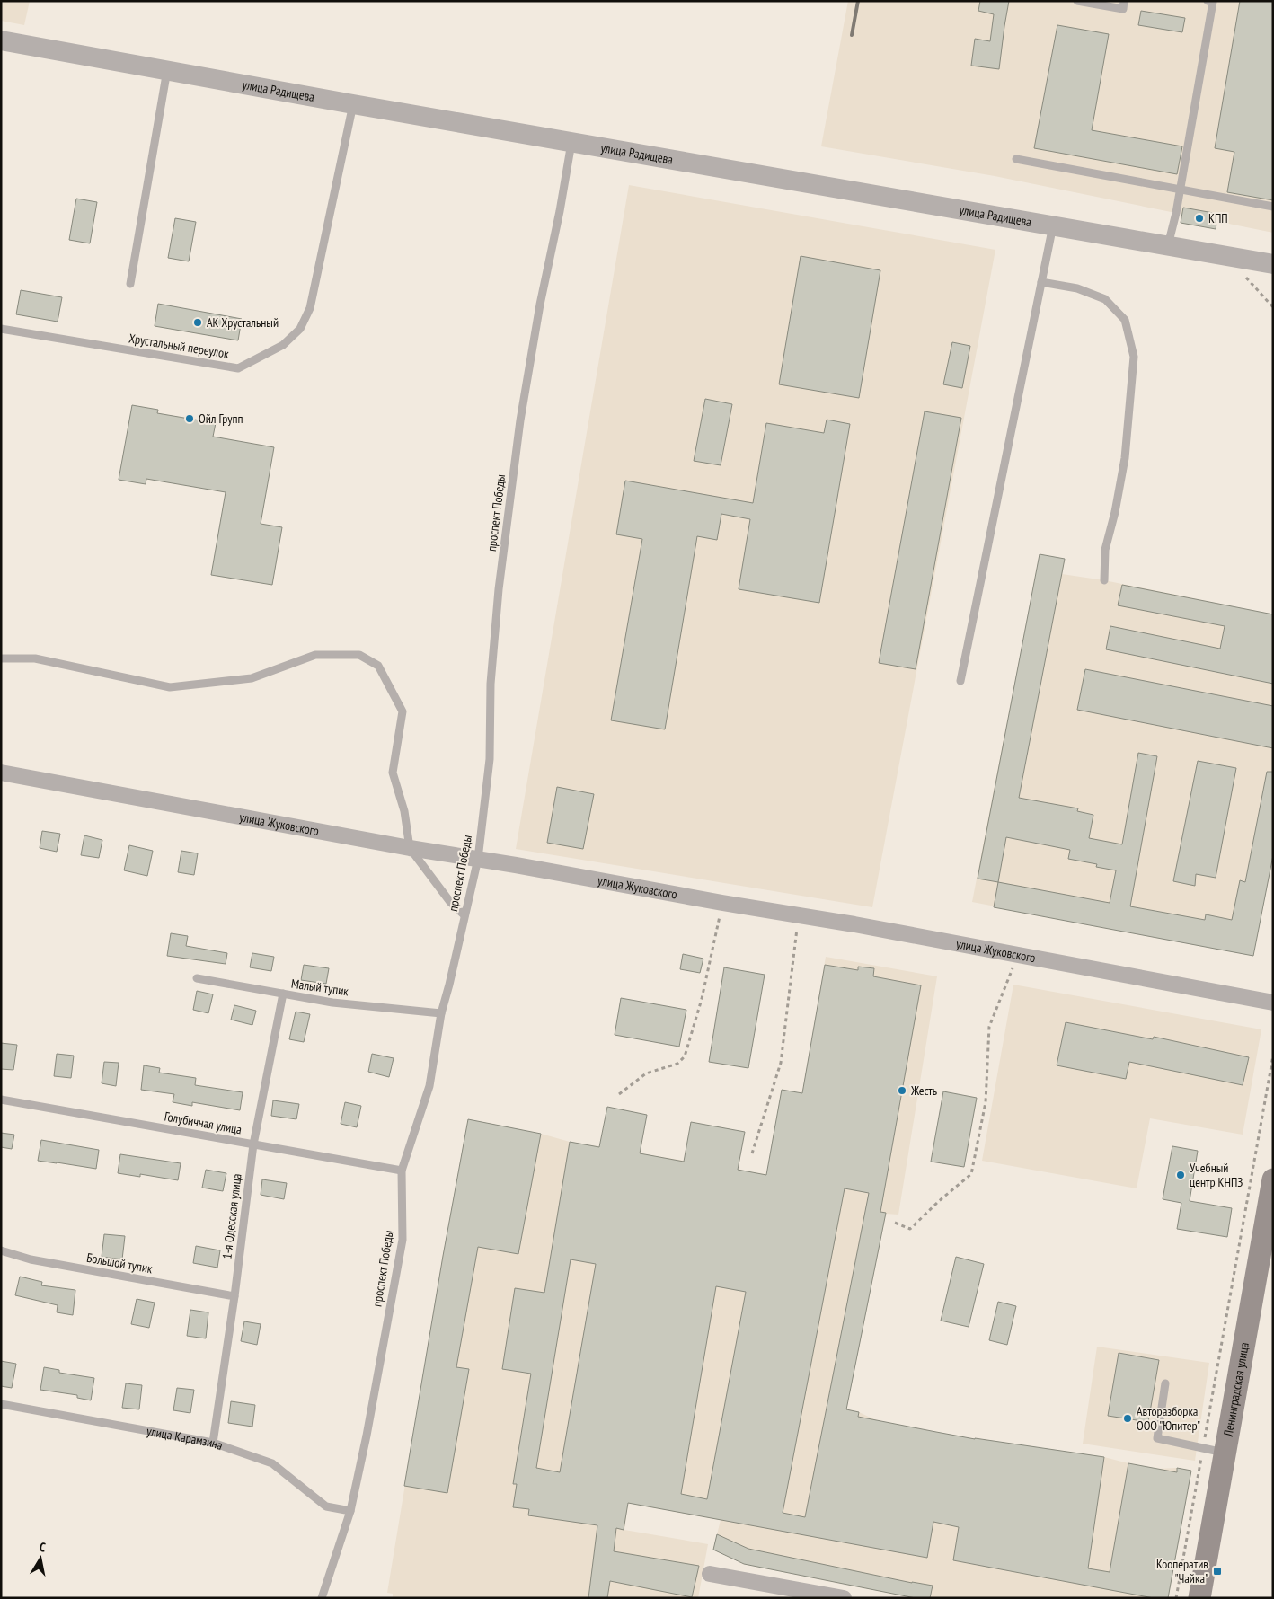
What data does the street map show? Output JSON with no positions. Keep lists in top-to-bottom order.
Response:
{
  "streets": {
    "main road": ["Ленинградская улица"],
    "street": ["улица Радищева", "улица Жуковского"],
    "lane": [
      "Хрустальный переулок",
      "проспект Победы",
      "Малый тупик",
      "Голубичная улица",
      "1-я Одесская улица",
      "Большой тупик",
      "улица Карамзина"
    ]
  },
  "crossings": [
    ["улица Радищева", "Хрустальный переулок"],
    ["улица Радищева", "проспект Победы"],
    ["проспект Победы", "улица Жуковского"],
    ["проспект Победы", "Малый тупик"],
    ["проспект Победы", "Голубичная улица"],
    ["проспект Победы", "улица Карамзина"],
    ["Малый тупик", "1-я Одесская улица"],
    ["Голубичная улица", "1-я Одесская улица"],
    ["1-я Одесская улица", "Большой тупик"],
    ["1-я Одесская улица", "улица Карамзина"]
  ],
  "places": {
    "other": [
      "КПП",
      "АК Хрустальный",
      "Ойл Групп",
      "Жесть",
      "Учебный центр КНПЗ",
      "Авторазборка ООО \"Юпитер\""
    ],
    "transit": ["Кооператив \"Чайка\""]
  },
  "north": "top"
}
